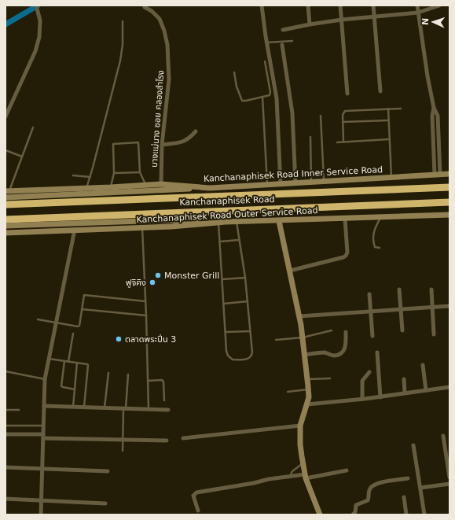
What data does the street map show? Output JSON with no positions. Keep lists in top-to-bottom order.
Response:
{
  "streets": {
    "highway": ["Kanchanaphisek Road"],
    "main road": ["Kanchanaphisek Road Inner Service Road", "Kanchanaphisek Road Outer Service Road"],
    "street": ["บางแม่นาง ซอย คลองสำโรง"]
  },
  "crossings": [
    ["บางแม่นาง ซอย คลองสำโรง", "Kanchanaphisek Road Inner Service Road"]
  ],
  "places": ["Monster Grill", "ฟูจิคิง", "ตลาดพระปิ่น 3"],
  "north": "left"
}
